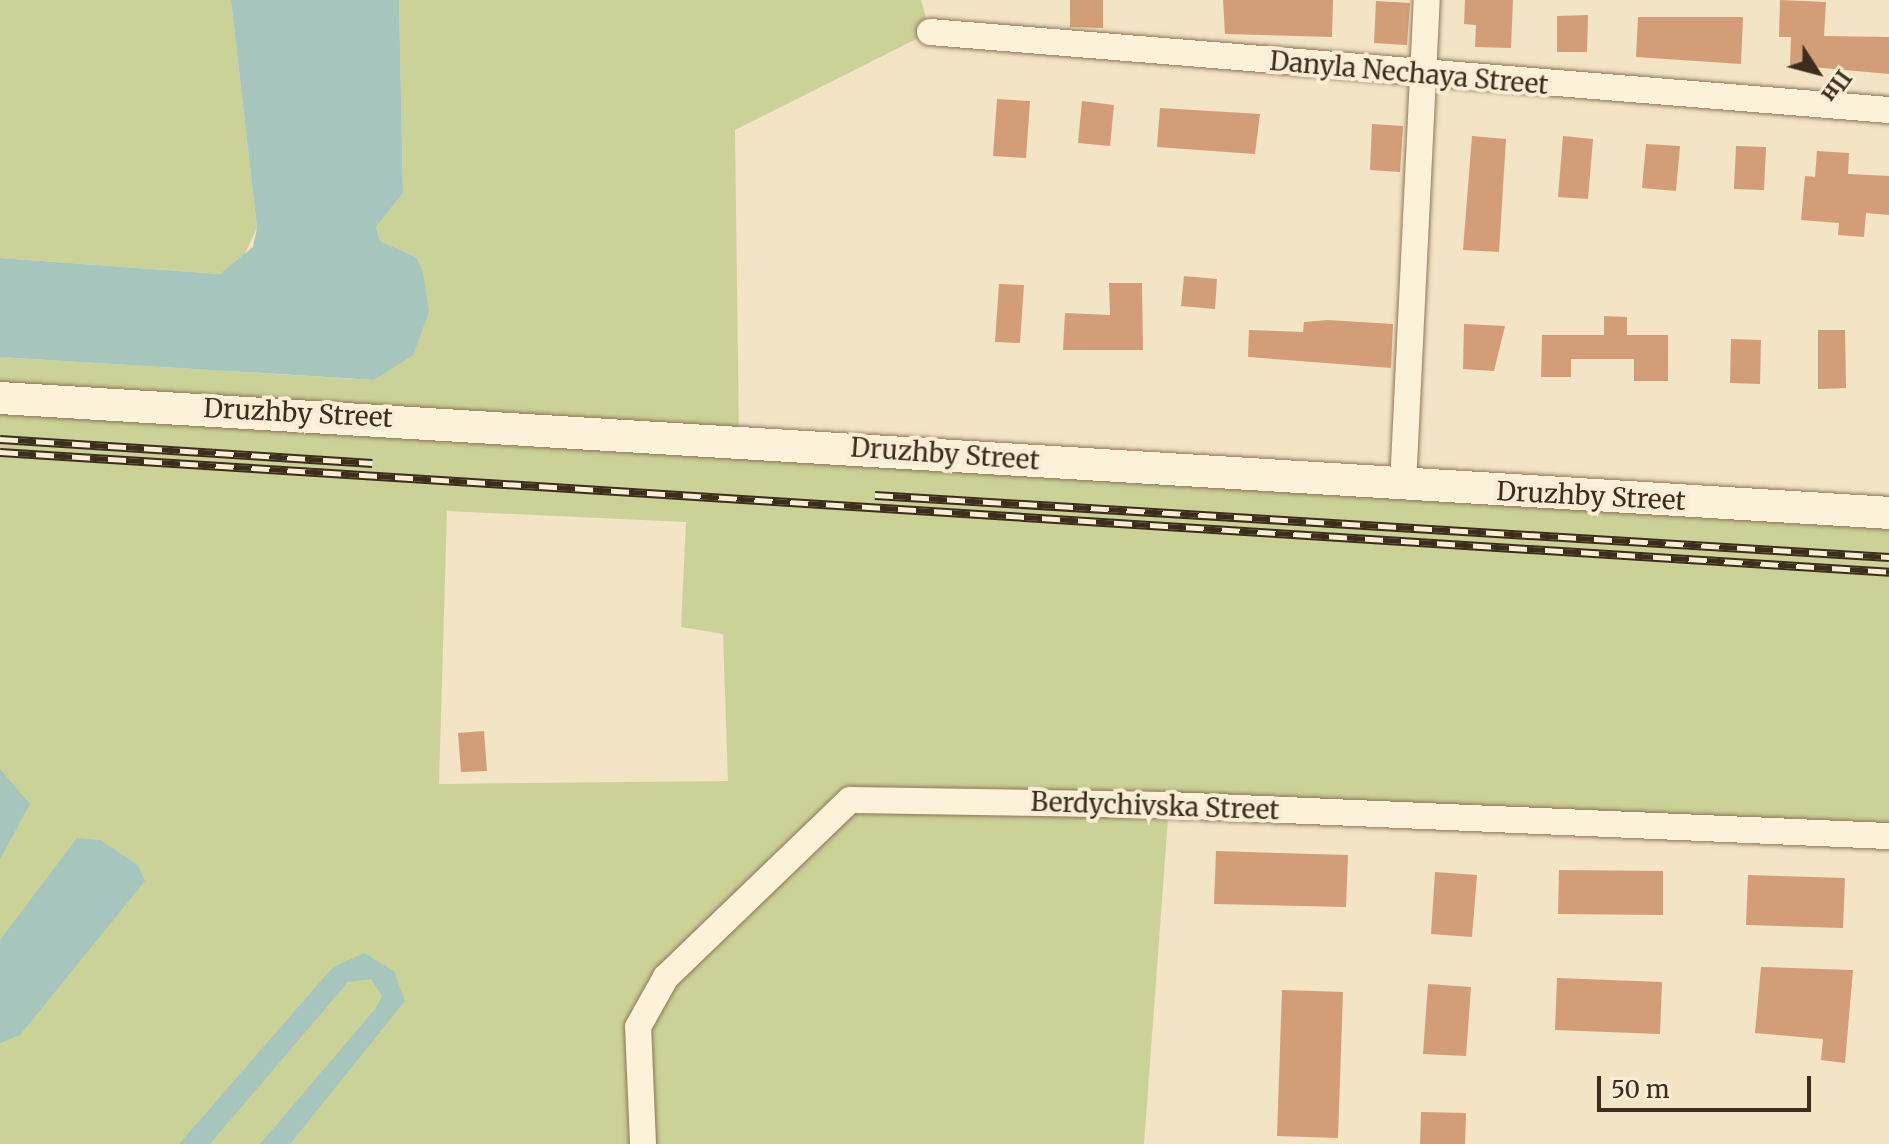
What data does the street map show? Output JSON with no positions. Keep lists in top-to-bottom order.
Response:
{
  "streets": {
    "street": ["Danyla Nechaya Street", "Druzhby Street", "Berdychivska Street"]
  },
  "scale_bar": "50 m",
  "north": "bottom right"
}
